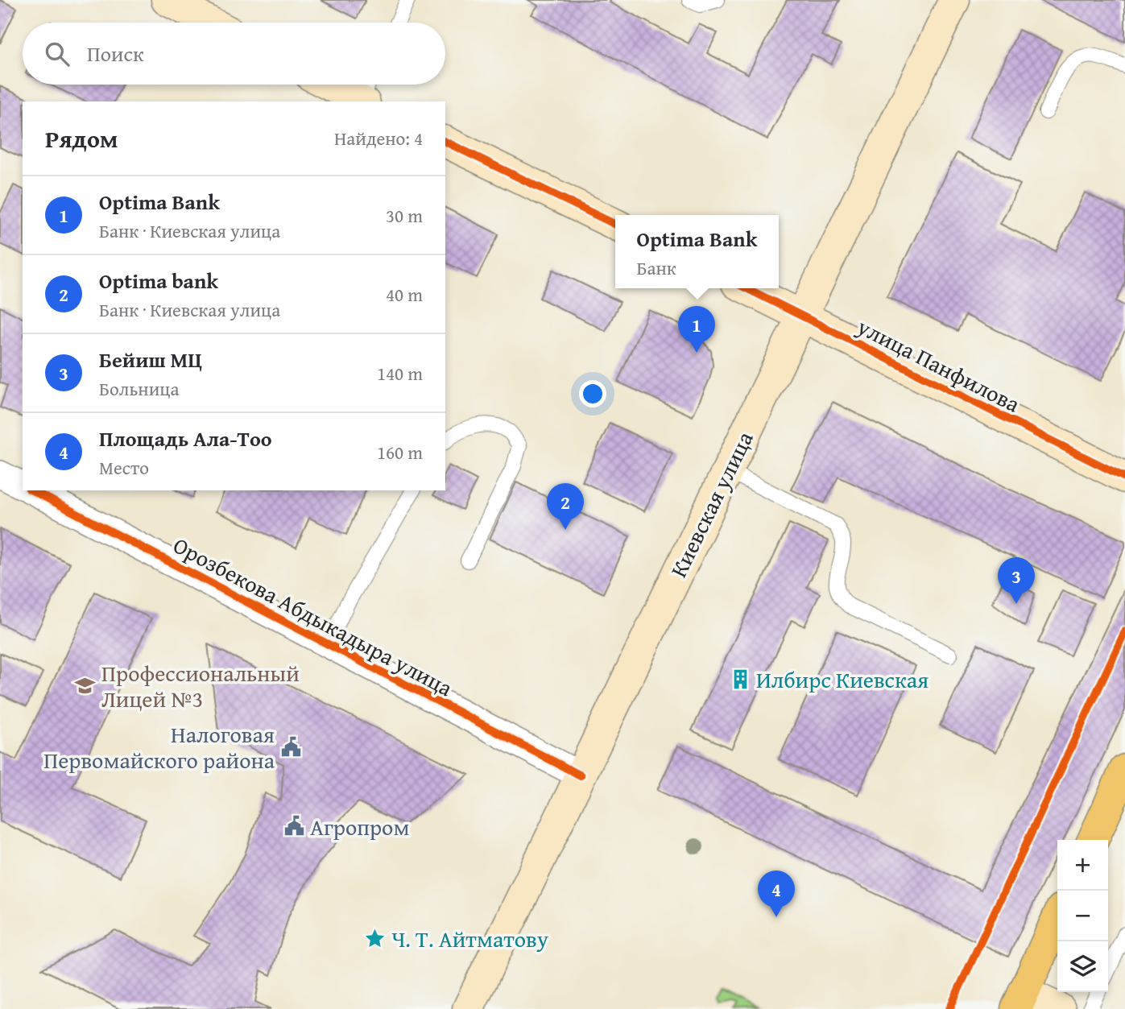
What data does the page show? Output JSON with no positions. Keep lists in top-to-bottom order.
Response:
{
  "streets": {
    "main road": ["улица Панфилова", "Киевская улица"],
    "street": ["Орозбекова Абдыкадыра улица"]
  },
  "crossings": [
    ["улица Панфилова", "Киевская улица"],
    ["Киевская улица", "Орозбекова Абдыкадыра улица"]
  ],
  "places": {
    "building": ["Илбирс Киевская"],
    "school or university": ["Профессиональный Лицей №3"],
    "public building": ["Налоговая Первомайского района", "Агропром"],
    "place": ["Ч. Т. Айтматову"]
  },
  "page": {
    "search": "Поиск",
    "heading": ["Рядом", "Найдено: 4"],
    "list": [
      {
        "mark": "1",
        "name": "Optima Bank",
        "note": "Банк · Киевская улица",
        "value": "30 m"
      },
      {
        "mark": "2",
        "name": "Optima bank",
        "note": "Банк · Киевская улица",
        "value": "40 m"
      },
      {
        "mark": "3",
        "name": "Бейиш МЦ",
        "note": "Больница",
        "value": "140 m"
      },
      {
        "mark": "4",
        "name": "Площадь Ала-Тоо",
        "note": "Место",
        "value": "160 m"
      }
    ],
    "popup": ["Optima Bank", "Банк"],
    "pins": [
      "1",
      "2",
      "3",
      "4"
    ],
    "map_buttons": ["+", "−"]
  }
}
